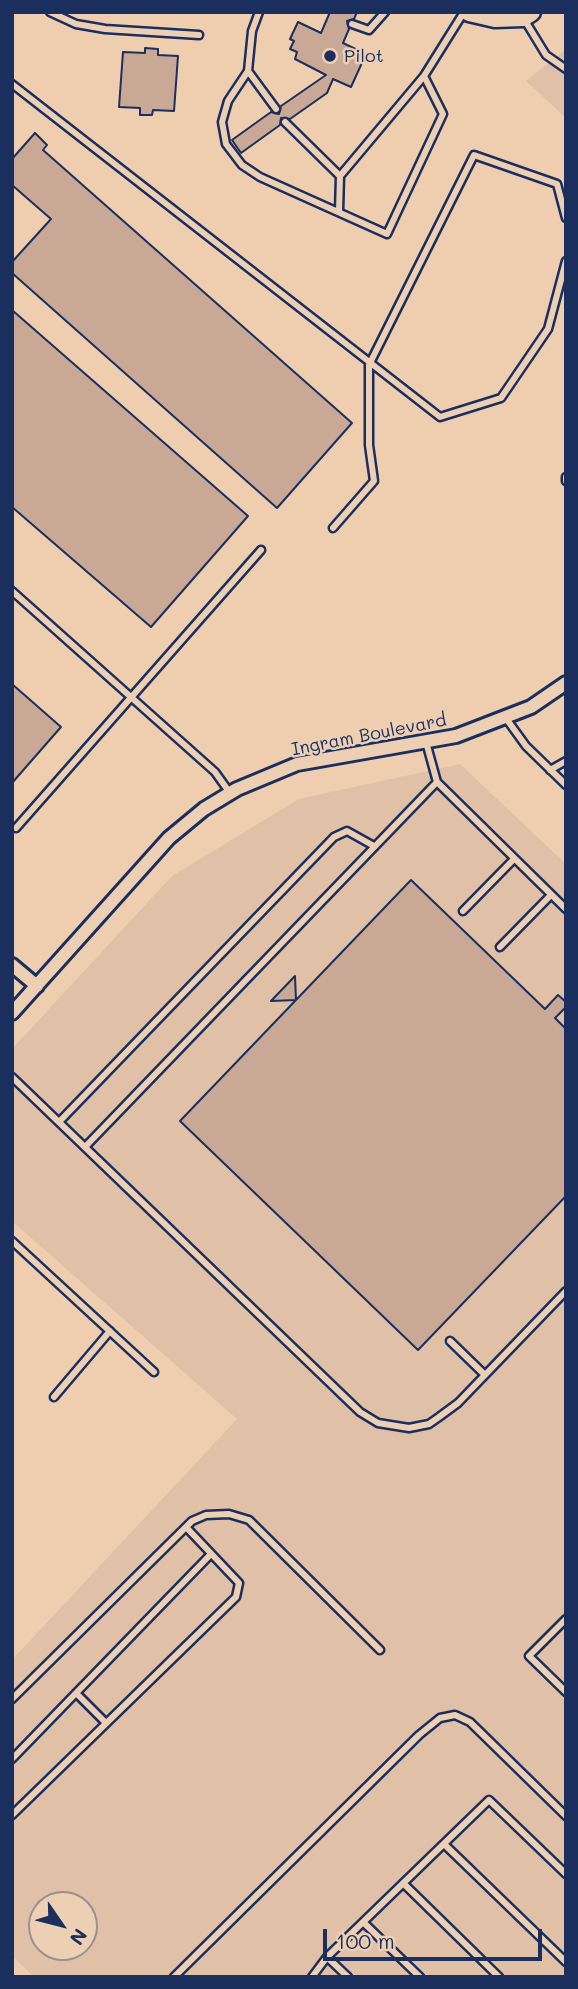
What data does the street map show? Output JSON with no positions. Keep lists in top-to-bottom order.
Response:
{
  "streets": {
    "street": ["Ingram Boulevard"]
  },
  "places": ["Pilot"],
  "scale_bar": "100 m",
  "north": "bottom right"
}
